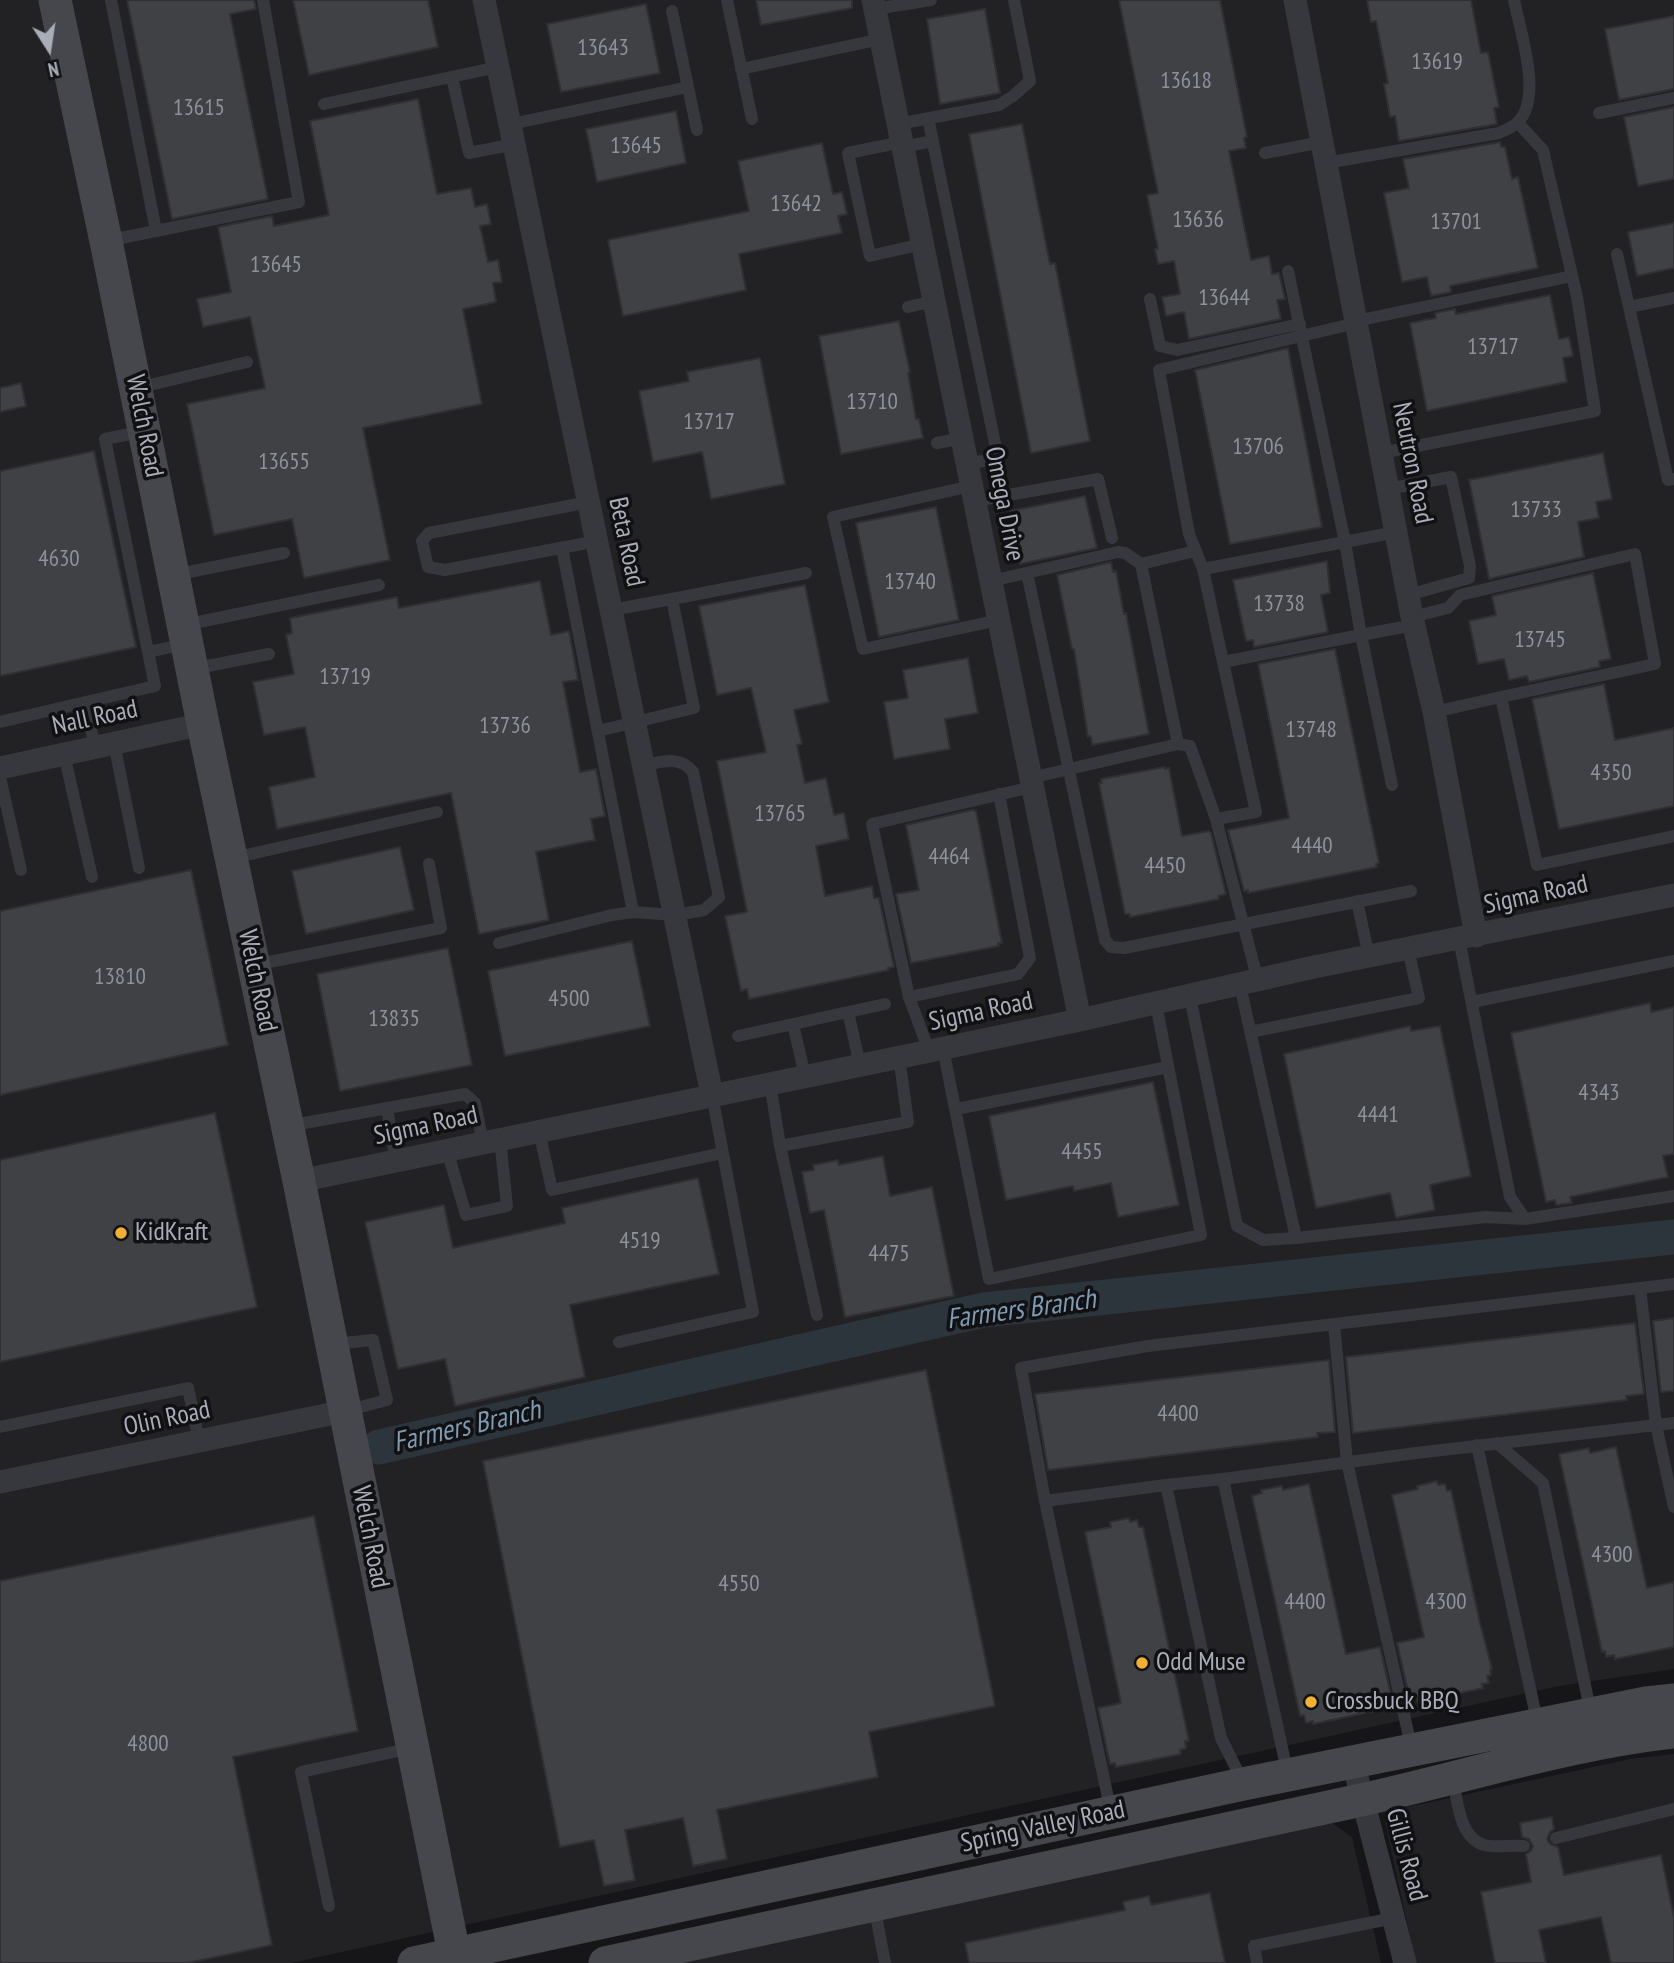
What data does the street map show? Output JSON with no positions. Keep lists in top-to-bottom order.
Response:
{
  "streets": {
    "main road": ["Welch Road", "Spring Valley Road"],
    "street": [
      "Neutron Road",
      "Omega Drive",
      "Beta Road",
      "Nall Road",
      "Sigma Road",
      "Olin Road",
      "Gillis Road"
    ]
  },
  "crossings": [
    ["Welch Road", "Nall Road"],
    ["Welch Road", "Sigma Road"],
    ["Welch Road", "Olin Road"],
    ["Welch Road", "Spring Valley Road"],
    ["Neutron Road", "Sigma Road"],
    ["Omega Drive", "Sigma Road"],
    ["Beta Road", "Sigma Road"],
    ["Spring Valley Road", "Gillis Road"]
  ],
  "water": ["Farmers Branch"],
  "places": ["KidKraft", "Odd Muse", "Crossbuck BBQ"],
  "house_numbers": [
    "13643",
    "13619",
    "13618",
    "13615",
    "13645",
    "13642",
    "13636",
    "13701",
    "13645",
    "13644",
    "13717",
    "13710",
    "13717",
    "13706",
    "13655",
    "13733",
    "4630",
    "13740",
    "13738",
    "13745",
    "13719",
    "13736",
    "13748",
    "4350",
    "13765",
    "4440",
    "4464",
    "4450",
    "13810",
    "4500",
    "13835",
    "4343",
    "4441",
    "4455",
    "4519",
    "4475",
    "4400",
    "4300",
    "4550",
    "4400",
    "4300",
    "4800"
  ],
  "north": "bottom"
}
